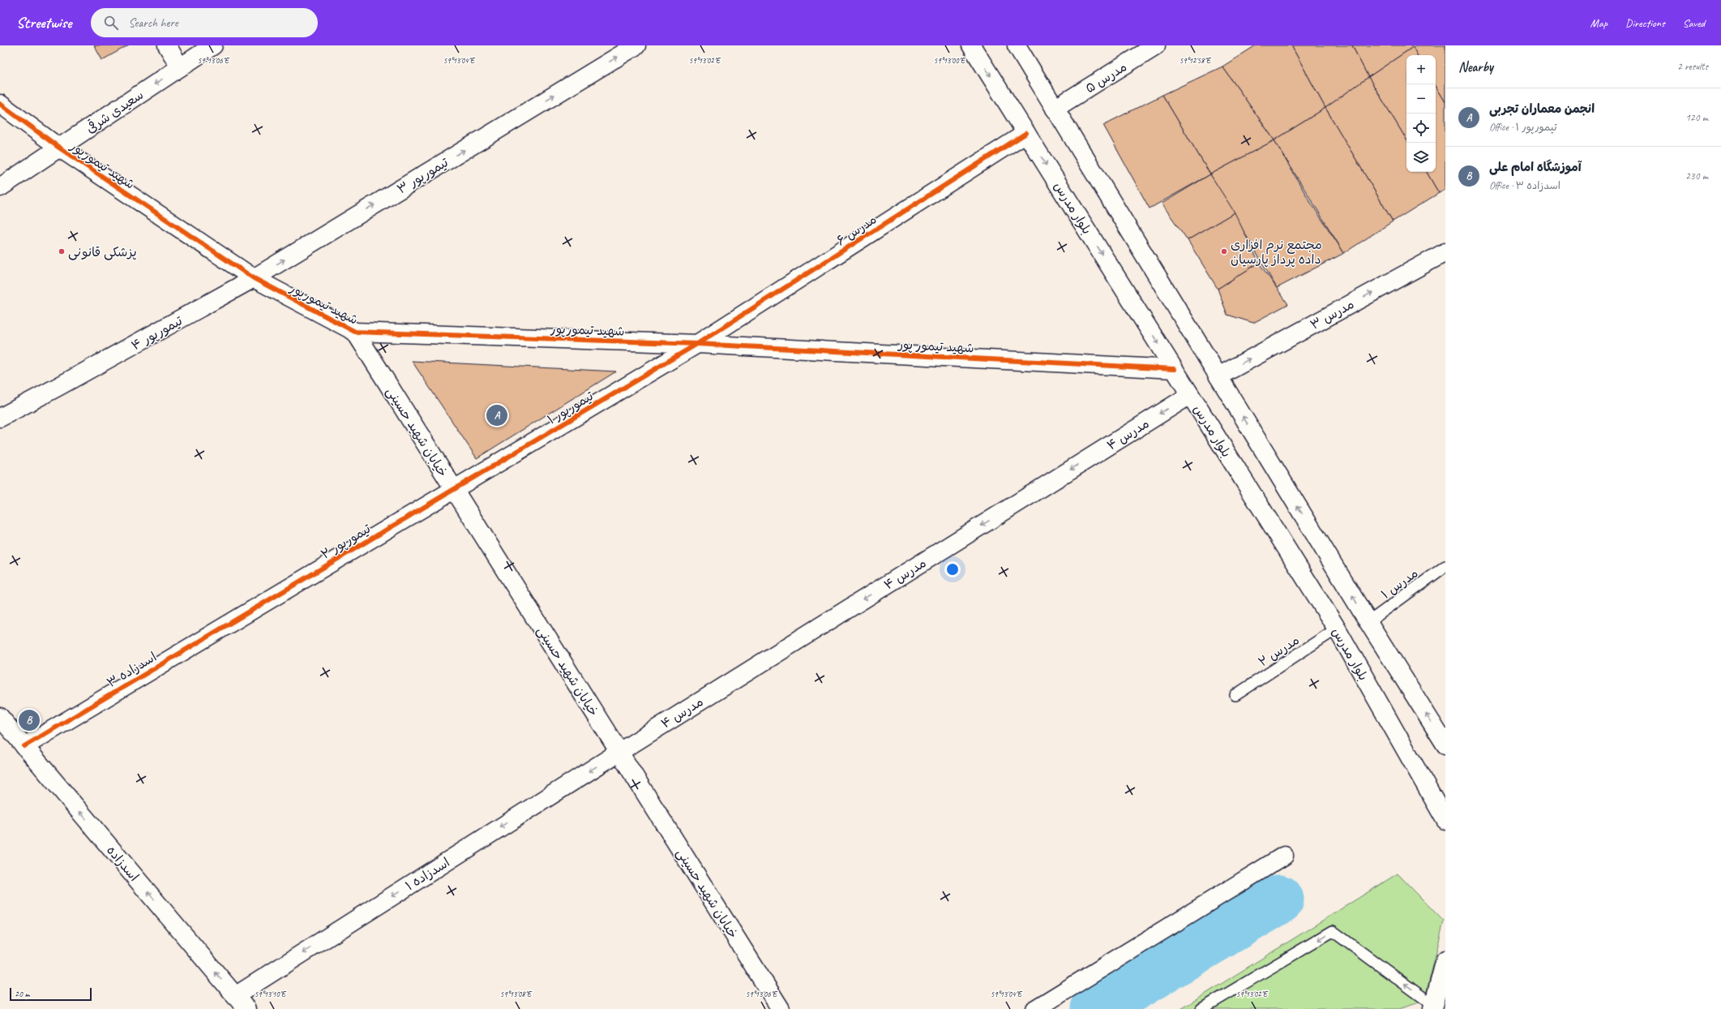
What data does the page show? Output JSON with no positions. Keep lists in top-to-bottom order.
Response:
{
  "streets": {
    "street": [
      "مدرس ۵",
      "سعیدی شرقی",
      "شهید تیمورپور",
      "تیمورپور ۳",
      "بلوار مدرس",
      "مدرس ۶",
      "مدرس ۳",
      "تیمورپور ۴",
      "شهید تیمور پور",
      "تیمورپور ۱",
      "خیابان شهید حسینی",
      "مدرس ۴",
      "تیمورپور ۲",
      "اسدزاده ۳",
      "اسدزاده",
      "اسدزاده ۱"
    ],
    "lane": ["مدرس ۱", "مدرس ۲"]
  },
  "crossings": [
    ["سعیدی شرقی", "شهید تیمورپور"],
    ["شهید تیمورپور", "تیمورپور ۳"],
    ["شهید تیمورپور", "مدرس ۶"],
    ["شهید تیمورپور", "تیمورپور ۴"],
    ["شهید تیمورپور", "شهید تیمور پور"],
    ["شهید تیمورپور", "تیمورپور ۱"],
    ["شهید تیمورپور", "خیابان شهید حسینی"],
    ["تیمورپور ۳", "تیمورپور ۴"],
    ["بلوار مدرس", "مدرس ۶"],
    ["بلوار مدرس", "شهید تیمور پور"],
    ["بلوار مدرس", "مدرس ۴"],
    ["بلوار مدرس", "مدرس ۲"],
    ["مدرس ۶", "شهید تیمور پور"],
    ["مدرس ۶", "تیمورپور ۱"],
    ["شهید تیمور پور", "تیمورپور ۱"],
    ["تیمورپور ۱", "خیابان شهید حسینی"],
    ["تیمورپور ۱", "تیمورپور ۲"],
    ["خیابان شهید حسینی", "مدرس ۴"],
    ["خیابان شهید حسینی", "تیمورپور ۲"],
    ["خیابان شهید حسینی", "اسدزاده ۱"],
    ["مدرس ۴", "اسدزاده ۱"],
    ["تیمورپور ۲", "اسدزاده ۳"],
    ["اسدزاده ۳", "اسدزاده"],
    ["اسدزاده", "اسدزاده ۱"]
  ],
  "one_way": [
    "سعیدی شرقی",
    "تیمورپور ۳",
    "مدرس ۳",
    "مدرس ۴",
    "اسدزاده",
    "اسدزاده ۱"
  ],
  "places": ["پزشکی قانونی", "مجتمع نرم افزاری داده پرداز پارسیان"],
  "scale_bar": "20 m",
  "page": {
    "header": "Streetwise",
    "search": "Search here",
    "nav": ["Map", "Directions", "Saved"],
    "heading": ["Nearby", "2 results"],
    "map_buttons": ["+", "−"],
    "list": [
      {
        "mark": "A",
        "name": "انجمن معماران تجربی",
        "note": "Office · تیمورپور ۱",
        "value": "120 m"
      },
      {
        "mark": "B",
        "name": "آموزشگاه امام علی",
        "note": "Office · اسدزاده ۳",
        "value": "230 m"
      }
    ],
    "pins": ["A", "B"],
    "scale": "20 m"
  },
  "coordinates": [
    "59°13'04\"E",
    "59°13'02\"E",
    "59°13'06\"E",
    "59°13'00\"E",
    "59°12'58\"E",
    "59°13'10\"E",
    "59°13'08\"E"
  ]
}
